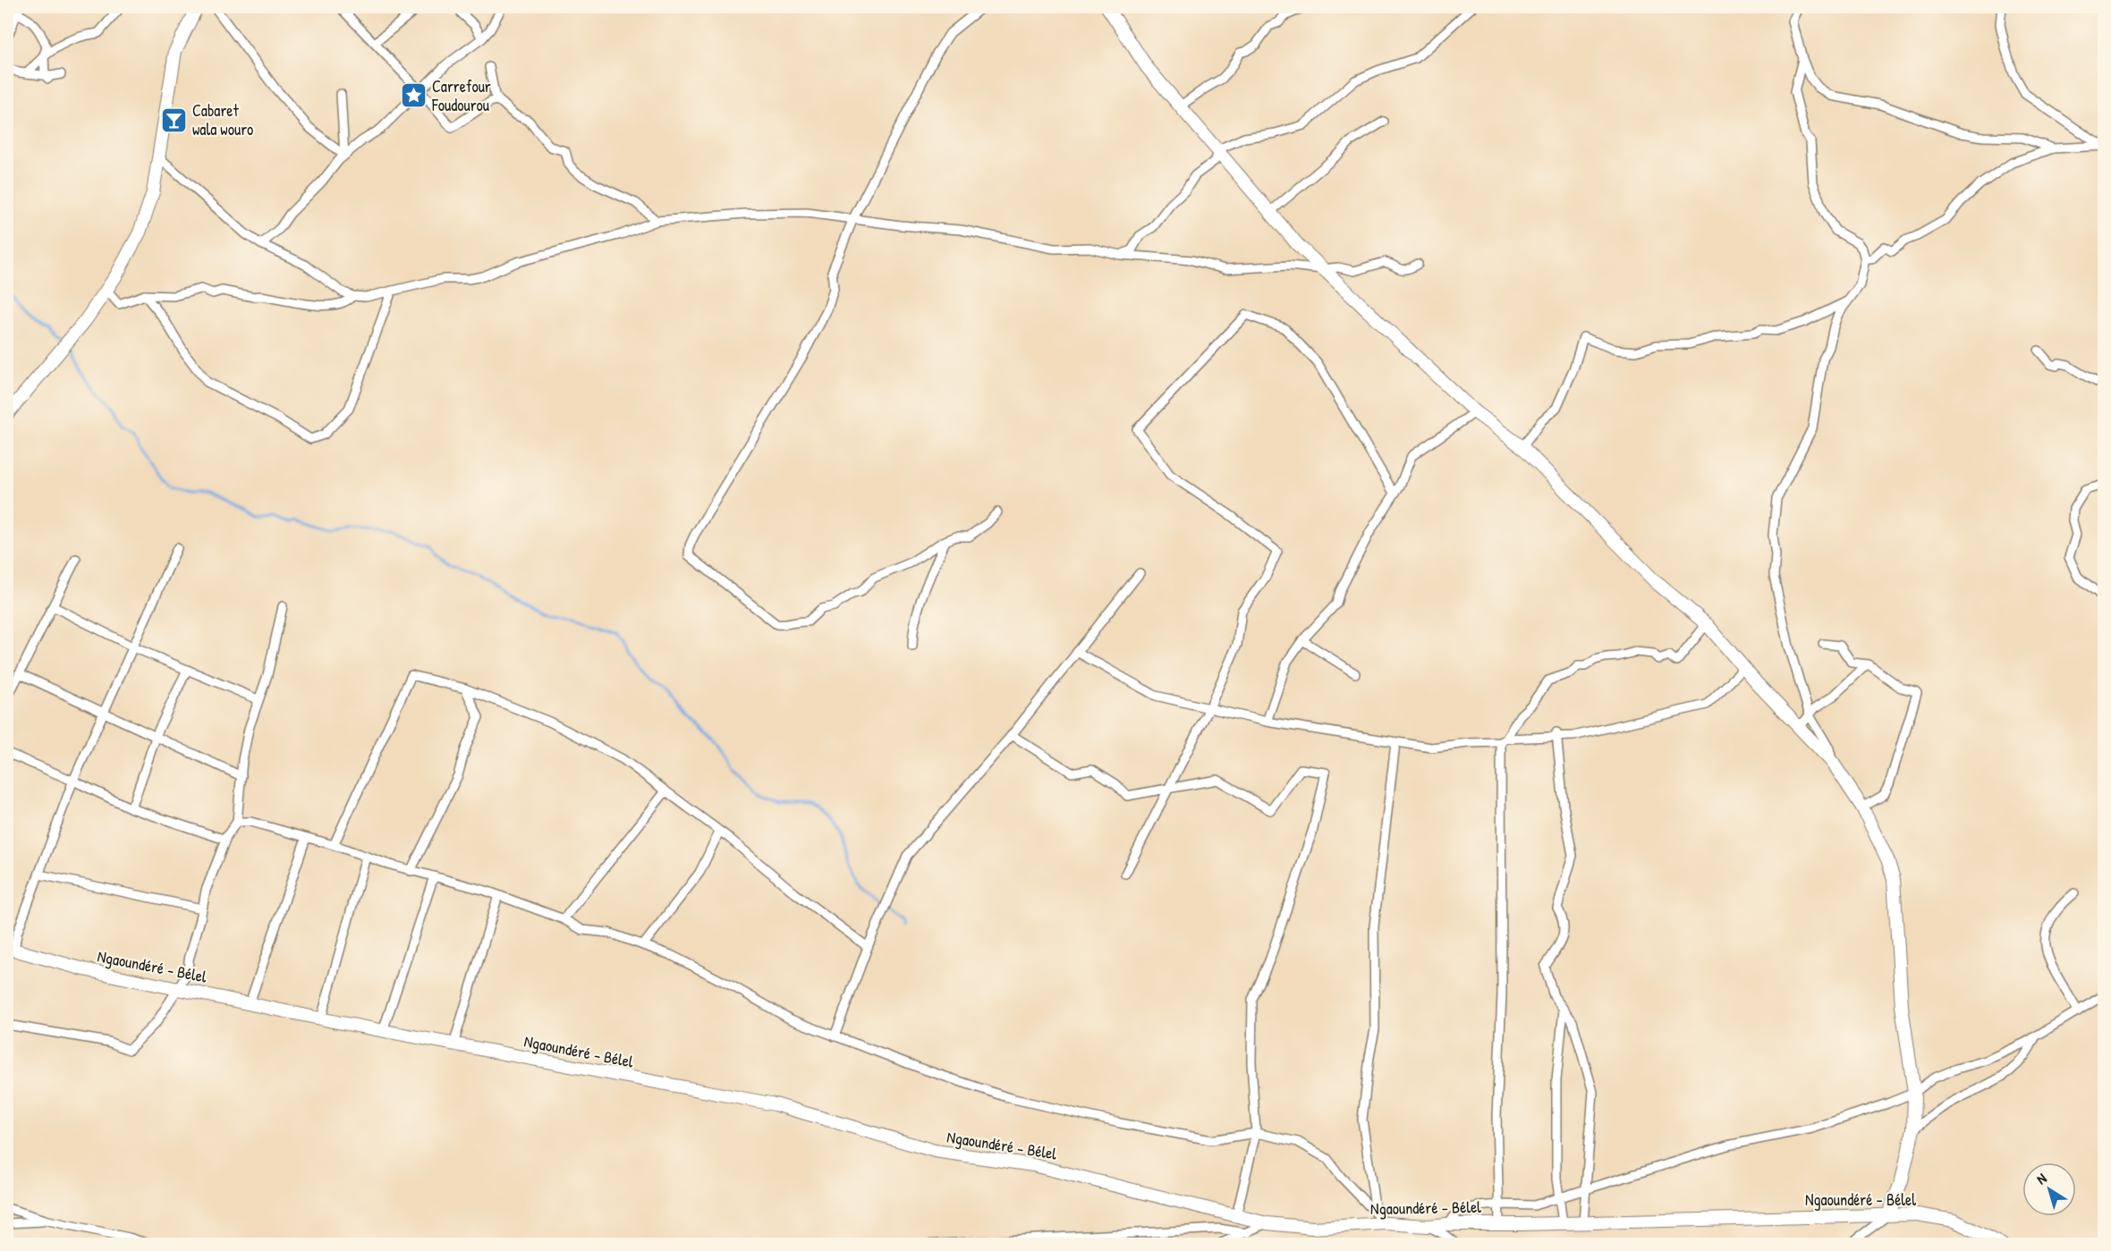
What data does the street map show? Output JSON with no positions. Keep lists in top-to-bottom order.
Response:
{
  "streets": {
    "main road": ["Ngaoundéré - Bélel"]
  },
  "places": {
    "place": ["Carrefour Foudourou"],
    "bar": ["Cabaret wala wouro"]
  },
  "north": "top left"
}
